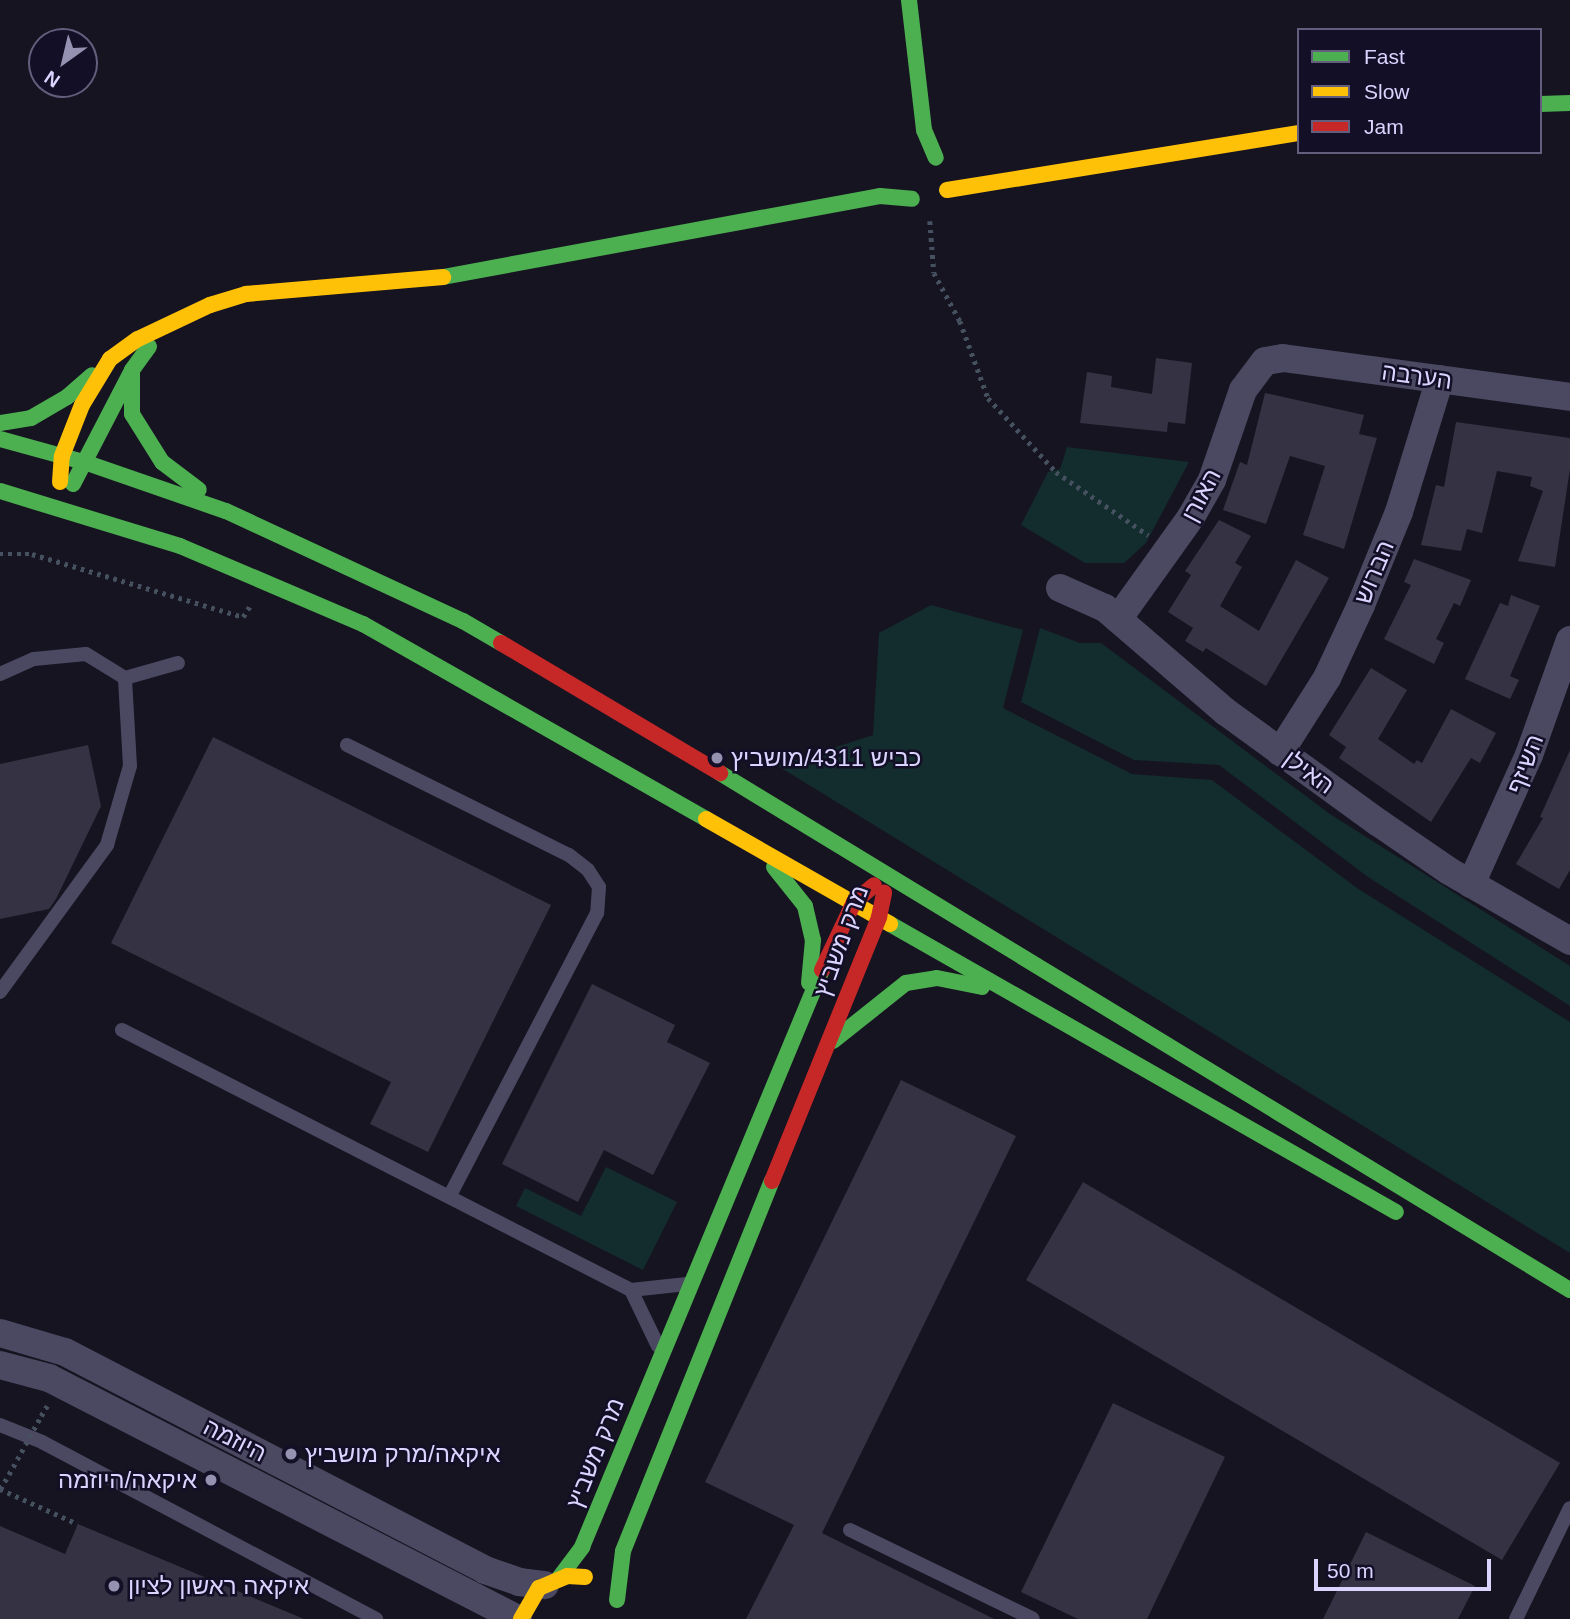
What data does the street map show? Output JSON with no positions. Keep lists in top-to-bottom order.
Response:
{
  "streets": {
    "main road": ["מרק משביץ"],
    "street": [
      "הערבה",
      "האורן",
      "הברוש",
      "השיזף",
      "האילן",
      "היוזמה"
    ]
  },
  "crossings": [
    ["הערבה", "האורן"],
    ["הערבה", "הברוש"],
    ["האורן", "האילן"],
    ["הברוש", "האילן"],
    ["השיזף", "האילן"],
    ["מרק משביץ", "היוזמה"]
  ],
  "places": [
    "כביש 4311/מושביץ",
    "איקאה/מרק מושביץ",
    "איקאה/היוזמה",
    "איקאה ראשון לציון"
  ],
  "legend": ["Fast", "Slow", "Jam"],
  "scale_bar": "50 m",
  "north": "bottom left"
}
